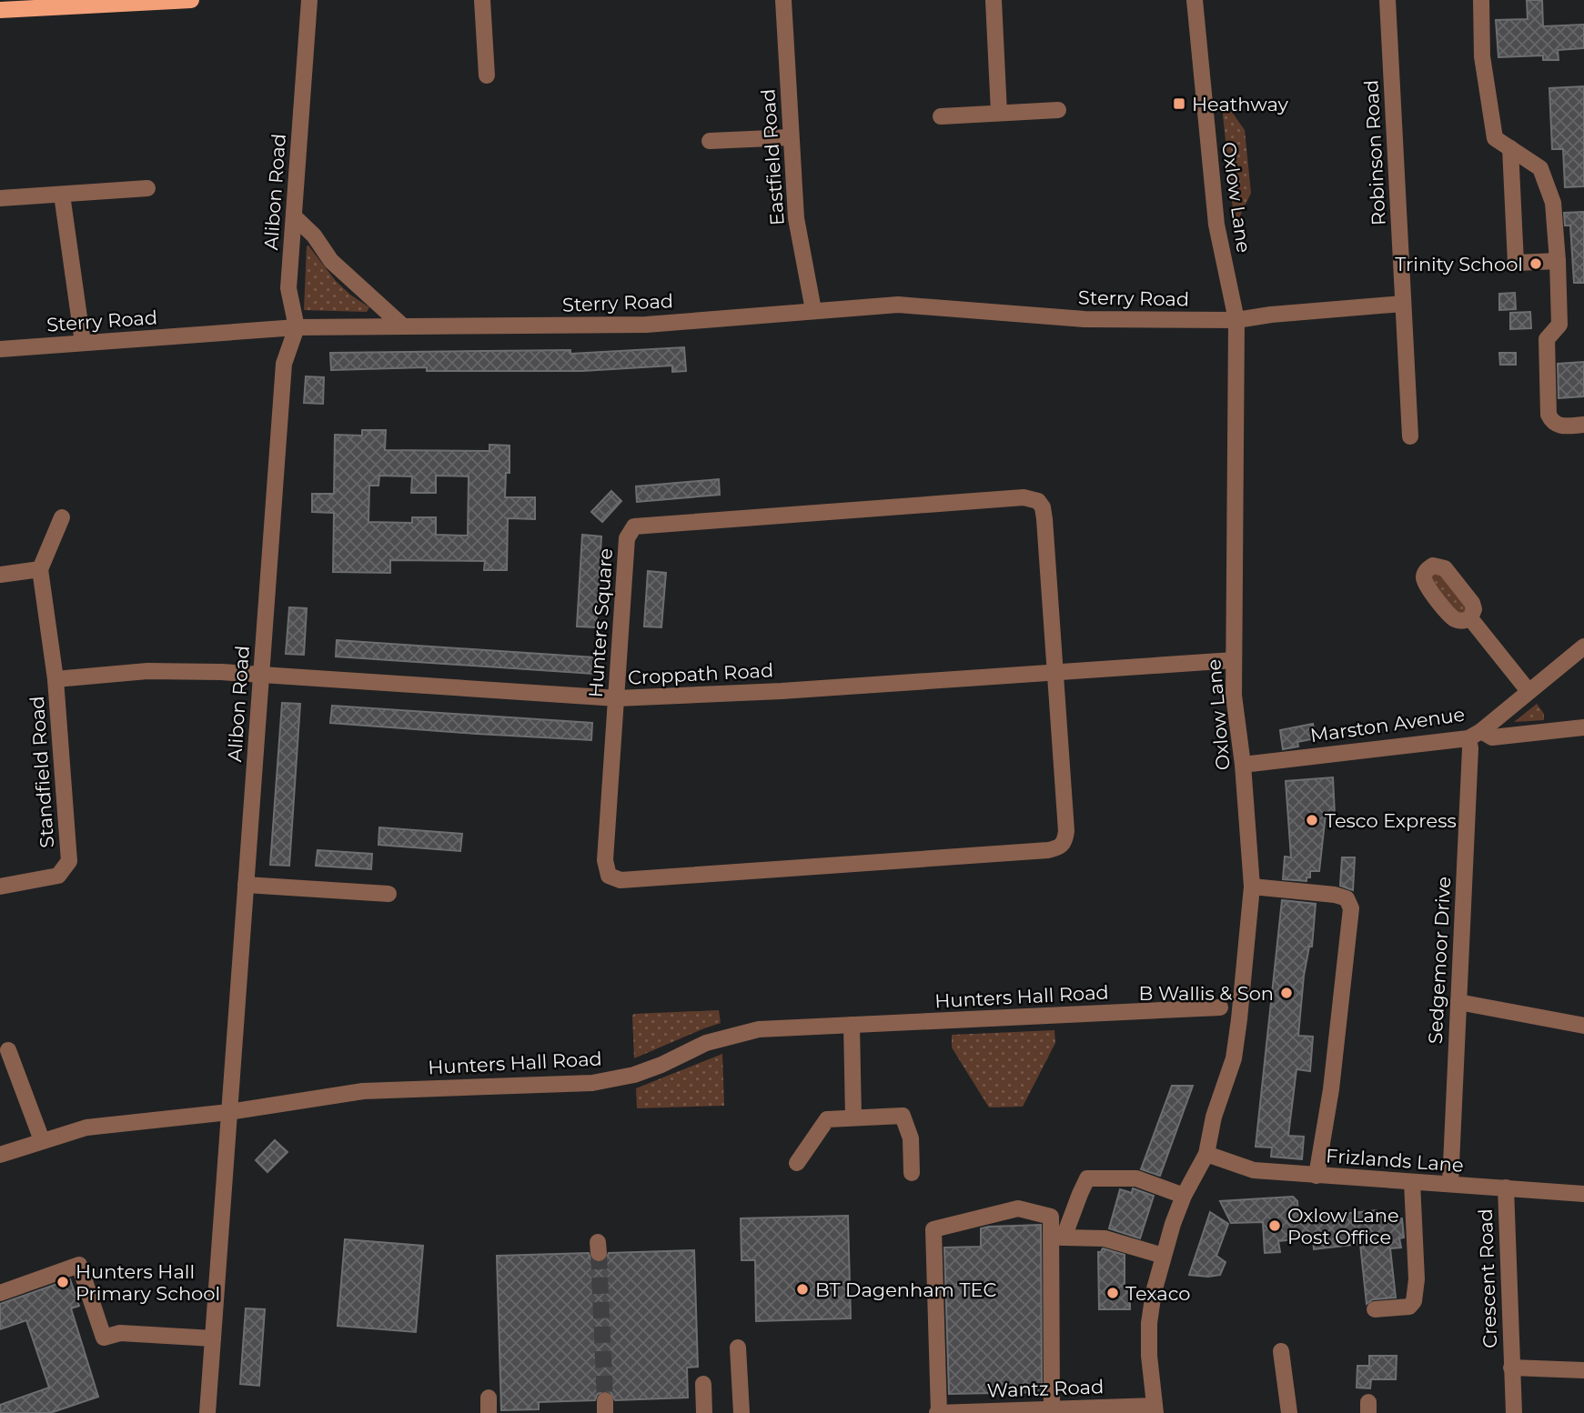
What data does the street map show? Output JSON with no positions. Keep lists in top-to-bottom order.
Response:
{
  "streets": {
    "street": [
      "Robinson Road",
      "Eastfield Road",
      "Alibon Road",
      "Oxlow Lane",
      "Sterry Road",
      "Hunters Square",
      "Croppath Road",
      "Marston Avenue",
      "Standfield Road",
      "Sedgemoor Drive",
      "Hunters Hall Road",
      "Frizlands Lane",
      "Crescent Road",
      "Wantz Road"
    ]
  },
  "crossings": [
    ["Eastfield Road", "Sterry Road"],
    ["Alibon Road", "Sterry Road"],
    ["Alibon Road", "Croppath Road"],
    ["Alibon Road", "Hunters Hall Road"],
    ["Oxlow Lane", "Sterry Road"],
    ["Oxlow Lane", "Croppath Road"],
    ["Oxlow Lane", "Marston Avenue"],
    ["Oxlow Lane", "Frizlands Lane"],
    ["Oxlow Lane", "Wantz Road"],
    ["Hunters Square", "Croppath Road"],
    ["Croppath Road", "Standfield Road"],
    ["Marston Avenue", "Sedgemoor Drive"],
    ["Sedgemoor Drive", "Frizlands Lane"],
    ["Frizlands Lane", "Crescent Road"]
  ],
  "places": {
    "transit": ["Heathway"],
    "other": [
      "Trinity School",
      "Tesco Express",
      "B Wallis & Son",
      "Oxlow Lane Post Office",
      "Hunters Hall Primary School",
      "BT Dagenham TEC",
      "Texaco"
    ]
  }
}
